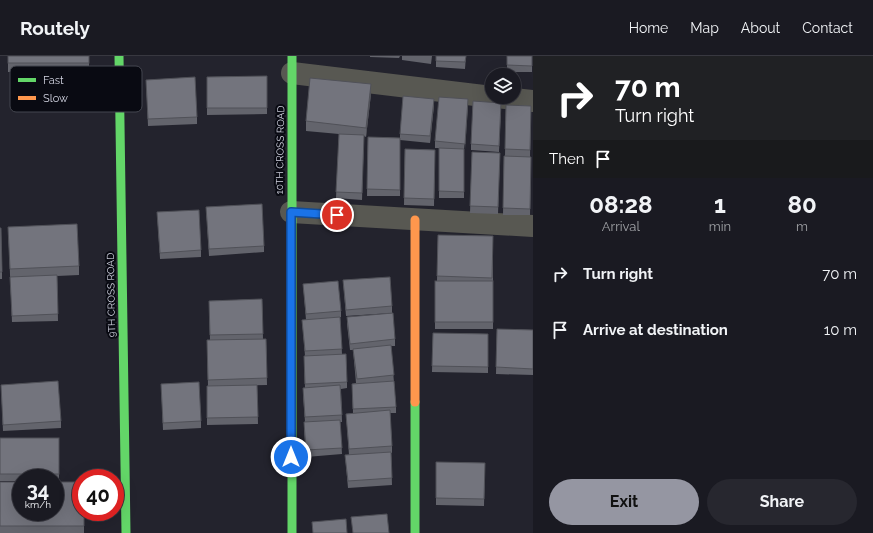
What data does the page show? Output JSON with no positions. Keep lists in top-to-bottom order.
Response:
{
  "streets": {
    "street": ["10TH CROSS ROAD", "9TH CROSS ROAD"]
  },
  "legend": ["Fast", "Slow"],
  "page": {
    "header": "Routely",
    "nav": [
      "Home",
      "Map",
      "About",
      "Contact"
    ],
    "turn": ["70 m", "Turn right"],
    "then": "Then",
    "eta": [
      "08:28",
      "Arrival",
      "1",
      "min",
      "80",
      "m"
    ],
    "list": [
      {
        "name": "Turn right",
        "value": "70 m"
      },
      {
        "name": "Arrive at destination",
        "value": "10 m"
      }
    ],
    "speed": "34 km/h",
    "limit": "40",
    "buttons": ["Exit", "Share"]
  }
}
